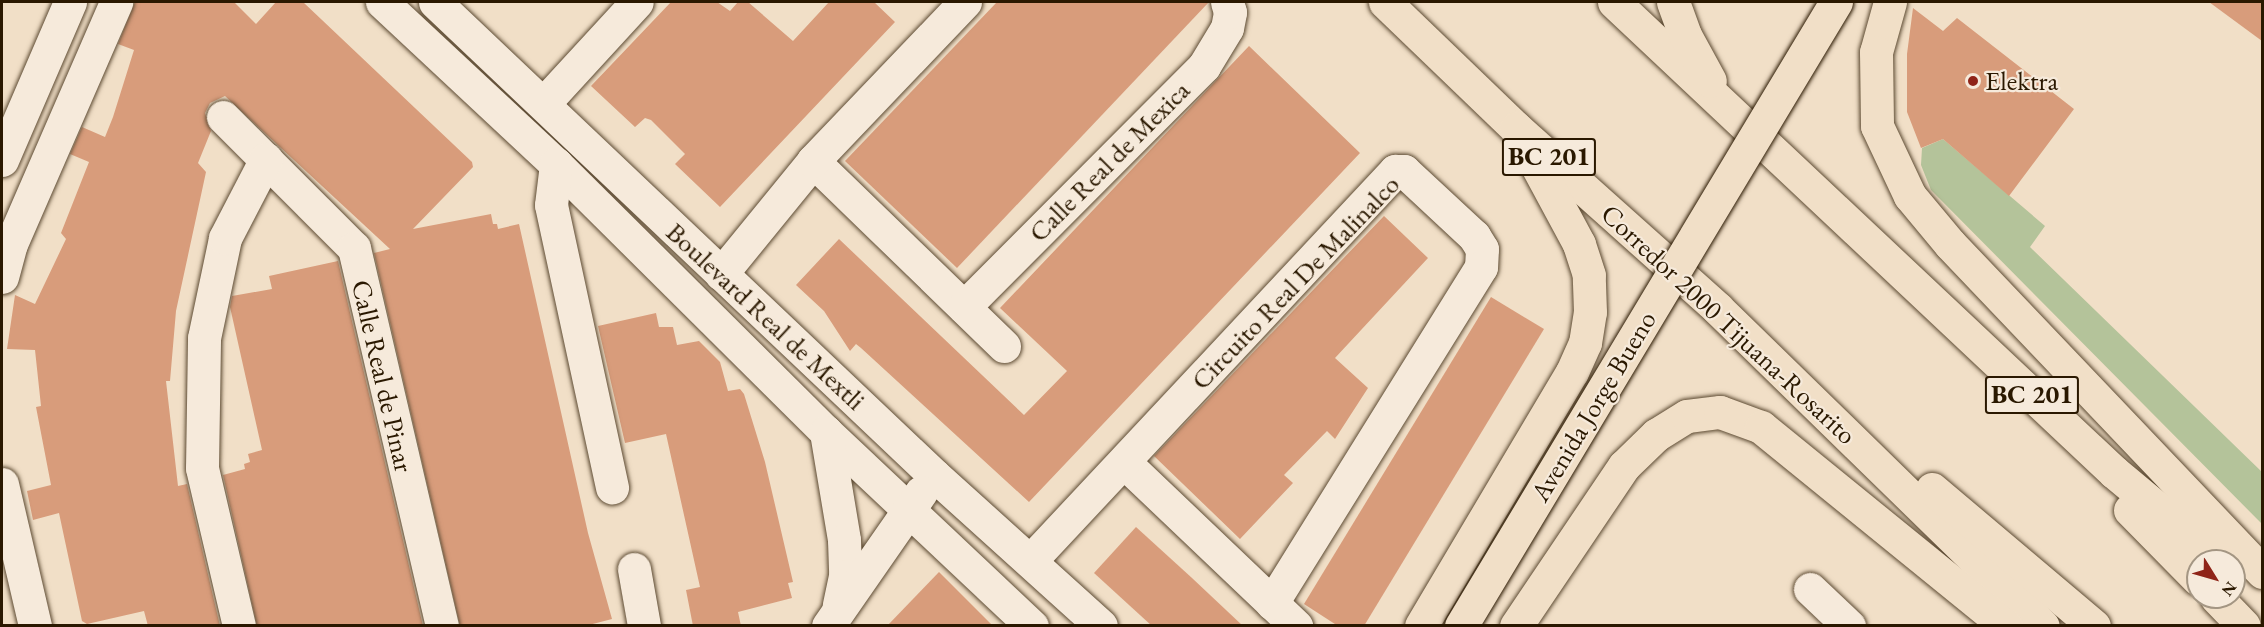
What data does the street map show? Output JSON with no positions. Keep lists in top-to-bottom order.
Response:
{
  "streets": {
    "main road": ["BC 201", "Corredor 2000 Tijuana-Rosarito", "Avenida Jorge Bueno"],
    "street": [
      "Calle Real de Mexica",
      "Circuito Real De Malinalco",
      "Boulevard Real de Mextli",
      "Calle Real de Pinar"
    ]
  },
  "crossings": [
    ["Circuito Real De Malinalco", "Boulevard Real de Mextli"]
  ],
  "places": ["Elektra"],
  "north": "bottom right"
}
